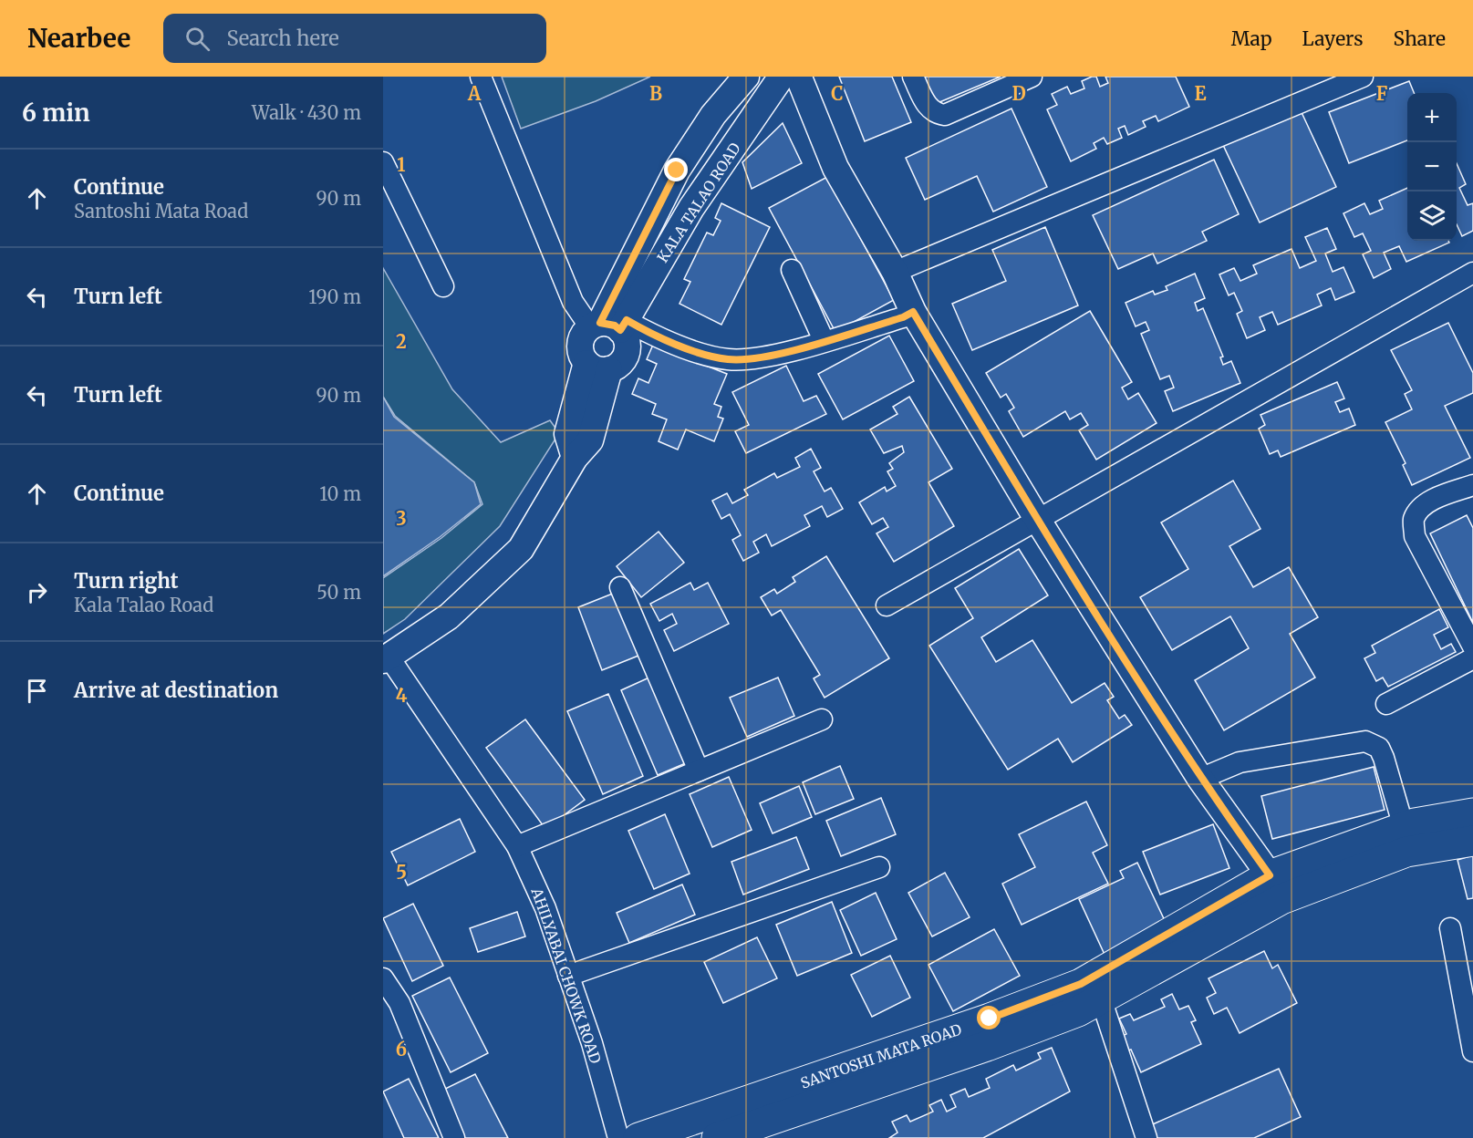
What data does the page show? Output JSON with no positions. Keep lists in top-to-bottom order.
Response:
{
  "streets": {
    "main road": ["SANTOSHI MATA ROAD"],
    "street": ["KALA TALAO ROAD", "AHILYABAI CHOWK ROAD"]
  },
  "page": {
    "header": "Nearbee",
    "search": "Search here",
    "nav": ["Map", "Layers", "Share"],
    "heading": ["6 min", "Walk · 430 m"],
    "map_buttons": ["+", "−"],
    "list": [
      ["Continue", "Santoshi Mata Road", "90 m"],
      ["Turn left", "190 m"],
      ["Turn left", "90 m"],
      ["Continue", "10 m"],
      ["Turn right", "Kala Talao Road", "50 m"],
      "Arrive at destination"
    ]
  },
  "grid": {
    "columns": [
      "A",
      "B",
      "C",
      "D",
      "E",
      "F"
    ],
    "rows": [
      "1",
      "2",
      "3",
      "4",
      "5",
      "6"
    ]
  }
}
